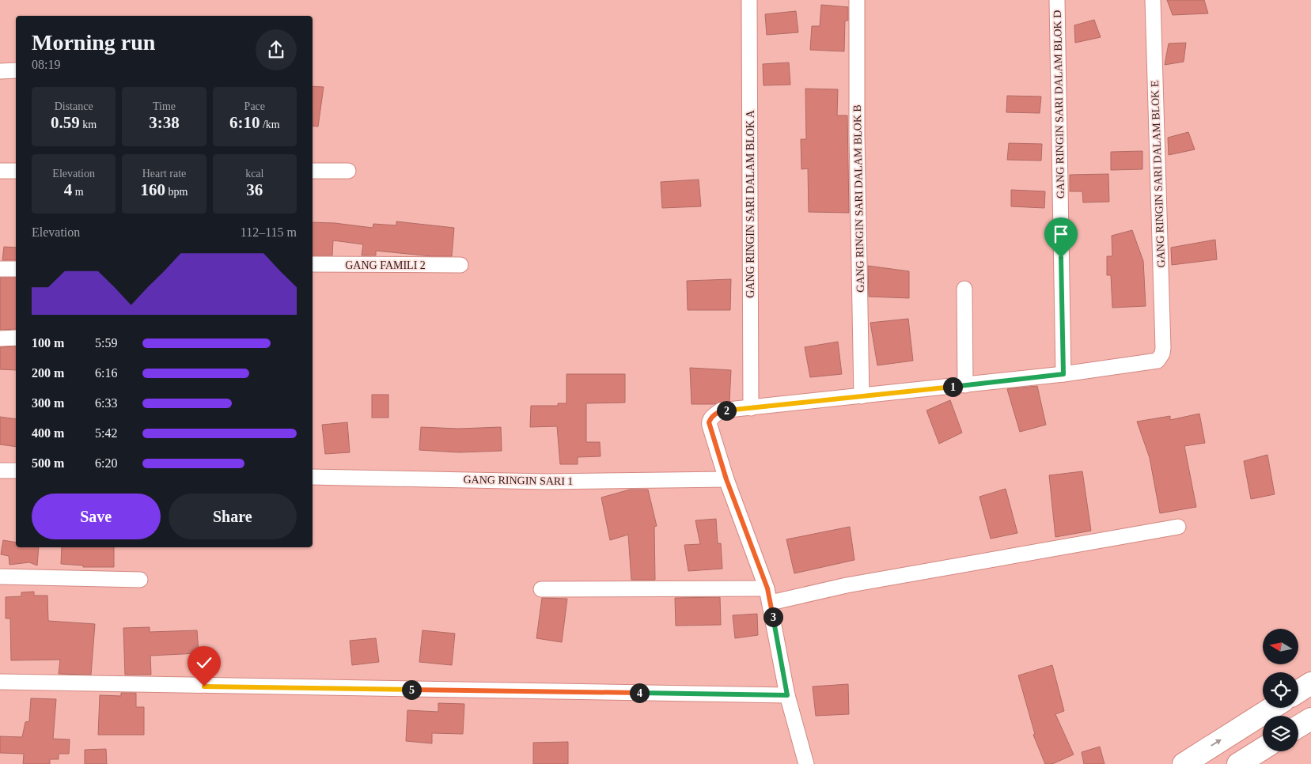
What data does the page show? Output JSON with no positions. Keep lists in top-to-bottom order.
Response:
{
  "streets": {
    "street": [
      "GANG RINGIN SARI DALAM BLOK D",
      "GANG RINGIN SARI DALAM BLOK E",
      "GANG RINGIN SARI DALAM BLOK B",
      "GANG RINGIN SARI DALAM BLOK A",
      "GANG FAMILI 2",
      "GANG RINGIN SARI 1"
    ]
  },
  "crossings": [
    ["GANG RINGIN SARI DALAM BLOK D", "GANG RINGIN SARI DALAM BLOK E"]
  ],
  "north": "left",
  "page": {
    "heading": ["Morning run", "08:19"],
    "stats": [
      ["Distance", "0.59 km"],
      ["Time", "3:38"],
      ["Pace", "6:10 /km"],
      ["Elevation", "4 m"],
      ["Heart rate", "160 bpm"],
      ["kcal", "36"]
    ],
    "chart": ["Elevation", "112–115 m"],
    "list": [
      {
        "name": "100 m",
        "note": "5:59"
      },
      {
        "name": "200 m",
        "note": "6:16"
      },
      {
        "name": "300 m",
        "note": "6:33"
      },
      {
        "name": "400 m",
        "note": "5:42"
      },
      {
        "name": "500 m",
        "note": "6:20"
      }
    ],
    "pins": [
      "1",
      "2",
      "3",
      "5",
      "4"
    ],
    "buttons": ["Save", "Share"]
  }
}
